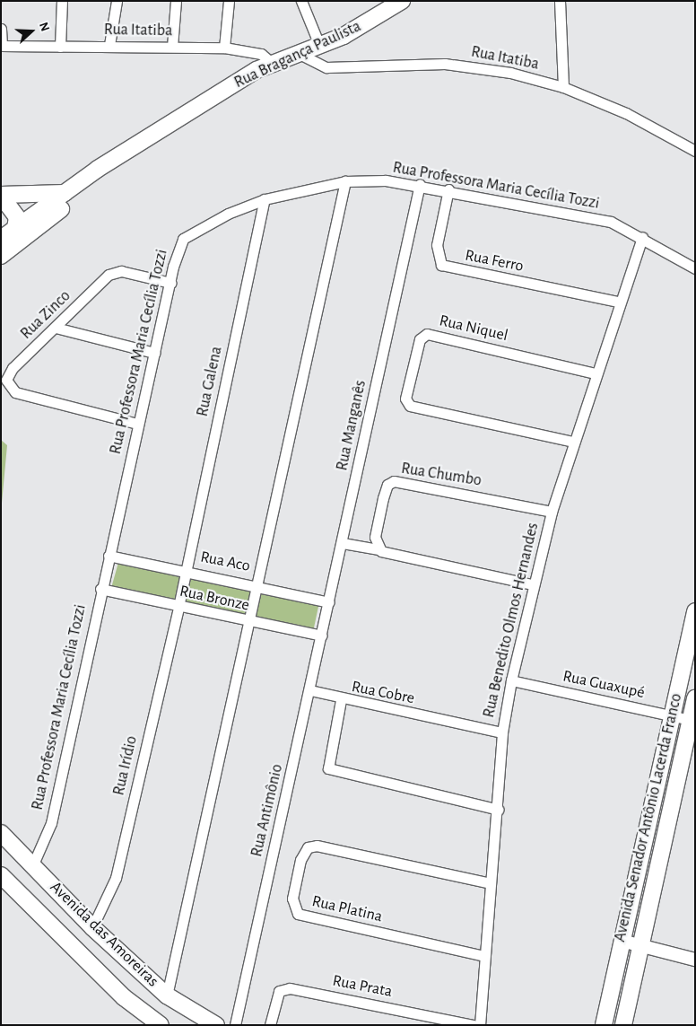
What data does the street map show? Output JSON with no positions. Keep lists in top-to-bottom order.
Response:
{
  "streets": {
    "main road": ["Rua Bragança Paulista", "Avenida Senador Antônio Lacerda Franco", "Avenida das Amoreiras"],
    "street": [
      "Rua Itatiba",
      "Rua Professora Maria Cecília Tozzi",
      "Rua Ferro",
      "Rua Zinco",
      "Rua Niquel",
      "Rua Galena",
      "Rua Manganês",
      "Rua Chumbo",
      "Rua Aco",
      "Rua Bronze",
      "Rua Benedito Olmos Hernandes",
      "Rua Guaxupé",
      "Rua Cobre",
      "Rua Irídio",
      "Rua Antimônio",
      "Rua Platina",
      "Rua Prata"
    ]
  },
  "crossings": [
    ["Rua Itatiba", "Rua Bragança Paulista"],
    ["Rua Professora Maria Cecília Tozzi", "Rua Ferro"],
    ["Rua Professora Maria Cecília Tozzi", "Rua Zinco"],
    ["Rua Professora Maria Cecília Tozzi", "Rua Galena"],
    ["Rua Professora Maria Cecília Tozzi", "Rua Manganês"],
    ["Rua Professora Maria Cecília Tozzi", "Rua Bronze"],
    ["Rua Professora Maria Cecília Tozzi", "Rua Benedito Olmos Hernandes"],
    ["Rua Professora Maria Cecília Tozzi", "Avenida das Amoreiras"],
    ["Rua Ferro", "Rua Benedito Olmos Hernandes"],
    ["Rua Niquel", "Rua Benedito Olmos Hernandes"],
    ["Rua Galena", "Rua Aco"],
    ["Rua Galena", "Rua Bronze"],
    ["Rua Galena", "Rua Irídio"],
    ["Rua Manganês", "Rua Antimônio"],
    ["Rua Chumbo", "Rua Benedito Olmos Hernandes"],
    ["Rua Bronze", "Rua Irídio"],
    ["Rua Bronze", "Rua Antimônio"],
    ["Rua Benedito Olmos Hernandes", "Rua Guaxupé"],
    ["Rua Benedito Olmos Hernandes", "Rua Cobre"],
    ["Rua Benedito Olmos Hernandes", "Rua Platina"],
    ["Rua Guaxupé", "Avenida Senador Antônio Lacerda Franco"],
    ["Rua Irídio", "Avenida das Amoreiras"]
  ],
  "north": "right"
}
